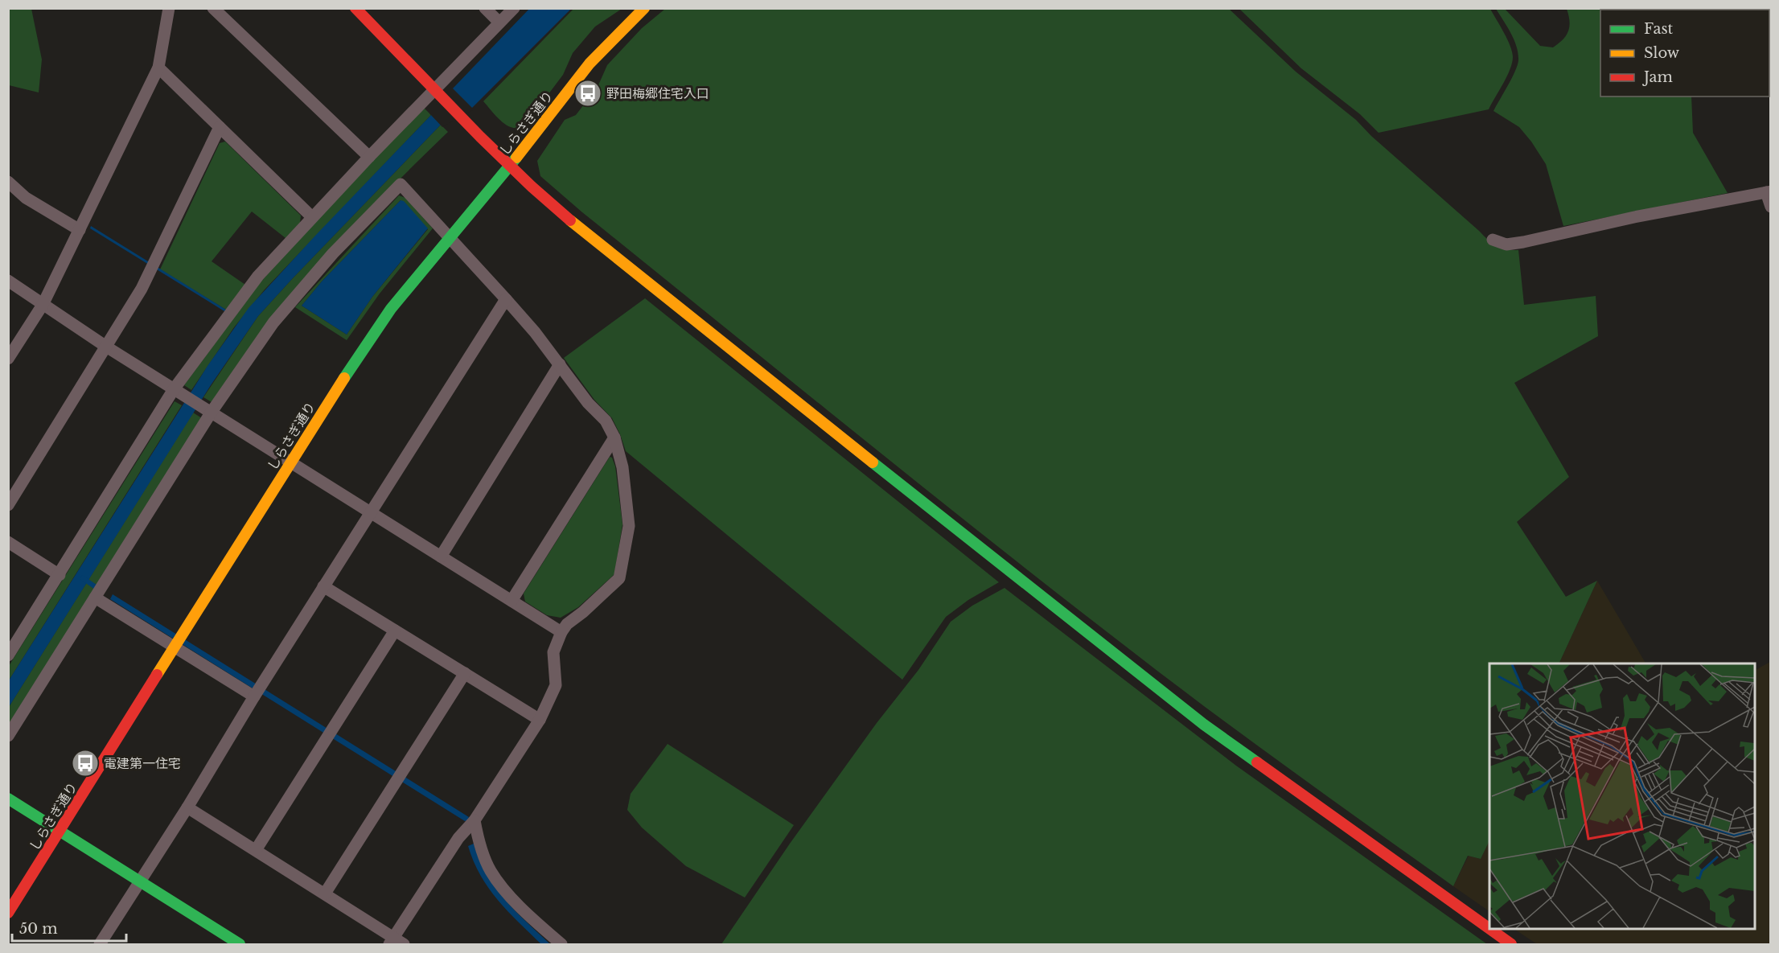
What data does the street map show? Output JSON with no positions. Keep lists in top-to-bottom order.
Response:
{
  "streets": {
    "street": ["しらさぎ通り"]
  },
  "places": {
    "bus stop": ["野田梅郷住宅入口", "電建第一住宅"]
  },
  "legend": ["Fast", "Slow", "Jam"],
  "scale_bar": "50 m"
}
